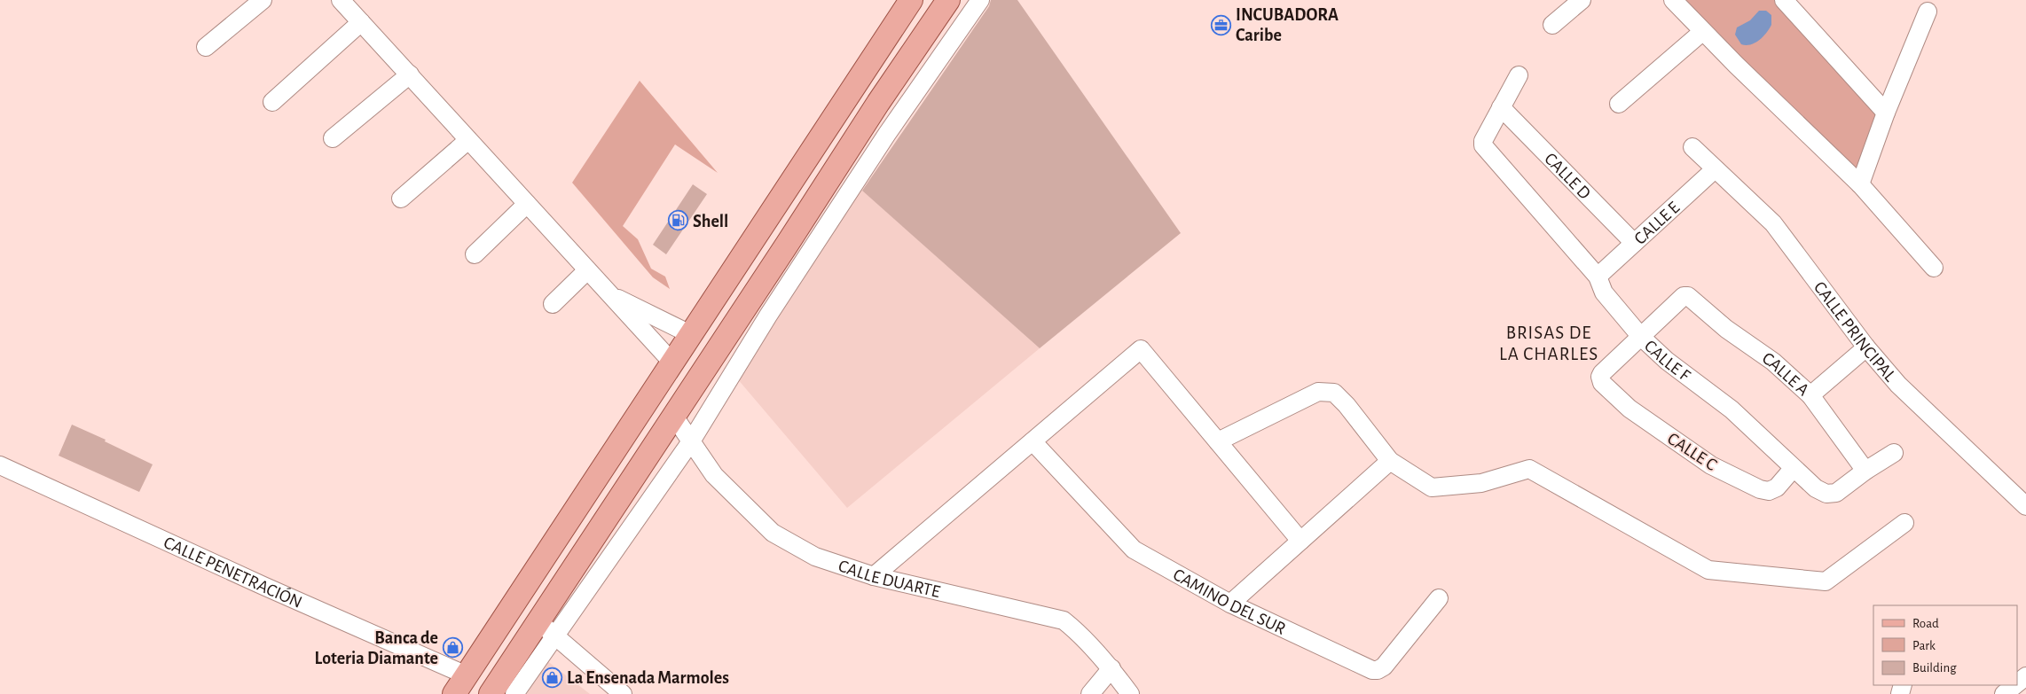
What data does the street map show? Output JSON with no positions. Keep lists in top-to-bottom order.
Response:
{
  "streets": {
    "street": [
      "CALLE D",
      "CALLE E",
      "CALLE PRINCIPAL",
      "CALLE F",
      "CALLE A",
      "CALLE C",
      "CALLE PENETRACIÓN",
      "CALLE DUARTE",
      "CAMINO DEL SUR"
    ]
  },
  "crossings": [
    ["CALLE D", "CALLE E"],
    ["CALLE D", "CALLE F"],
    ["CALLE E", "CALLE PRINCIPAL"],
    ["CALLE E", "CALLE F"],
    ["CALLE F", "CALLE A"],
    ["CALLE F", "CALLE C"],
    ["CALLE A", "CALLE C"]
  ],
  "districts": ["BRISAS DE LA CHARLES"],
  "places": {
    "office": ["INCUBADORA Caribe"],
    "fuel station": ["Shell"],
    "shop": ["Banca de Loteria Diamante", "La Ensenada Marmoles"]
  },
  "legend": ["Road", "Park", "Building"]
}
